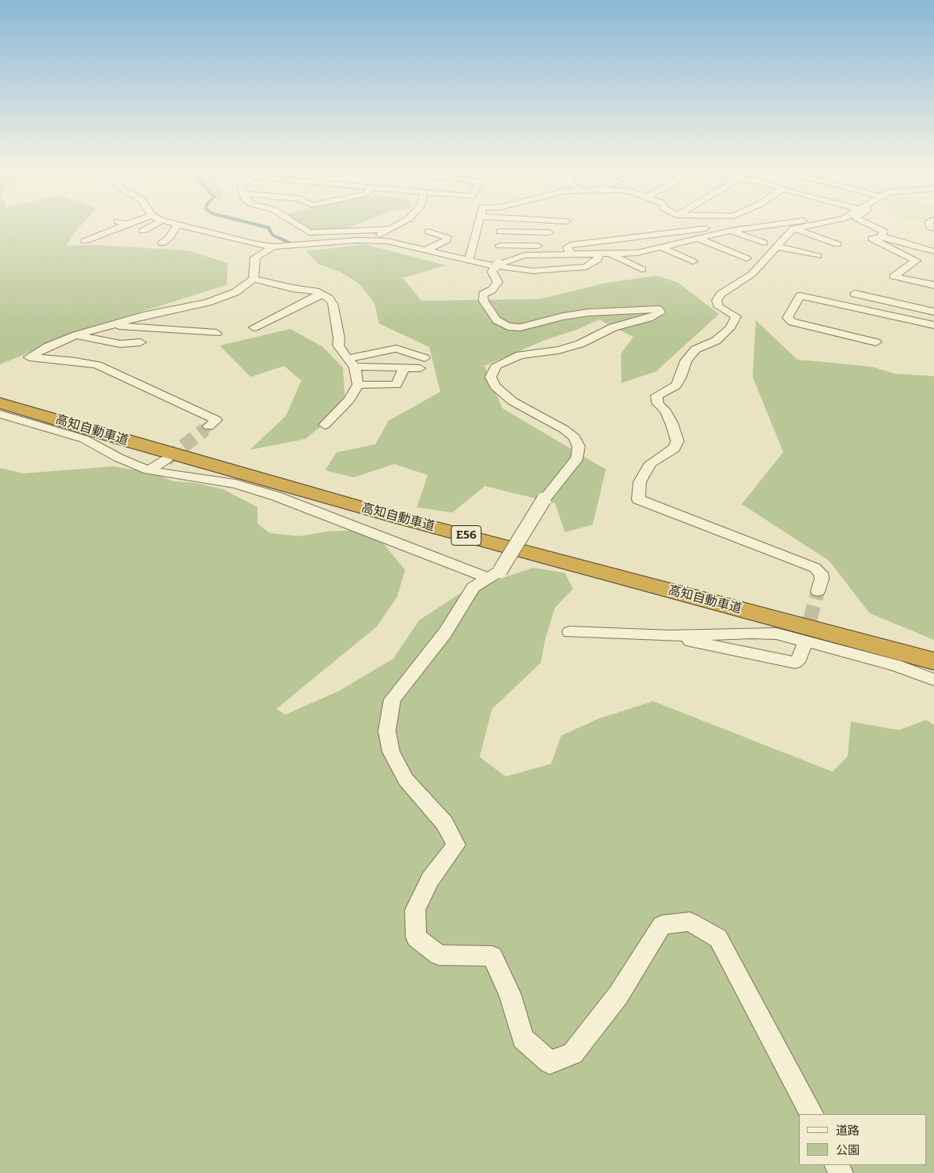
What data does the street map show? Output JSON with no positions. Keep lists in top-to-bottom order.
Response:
{
  "streets": {
    "highway": ["高知自動車道", "E56"]
  },
  "legend": ["道路", "公園"]
}
